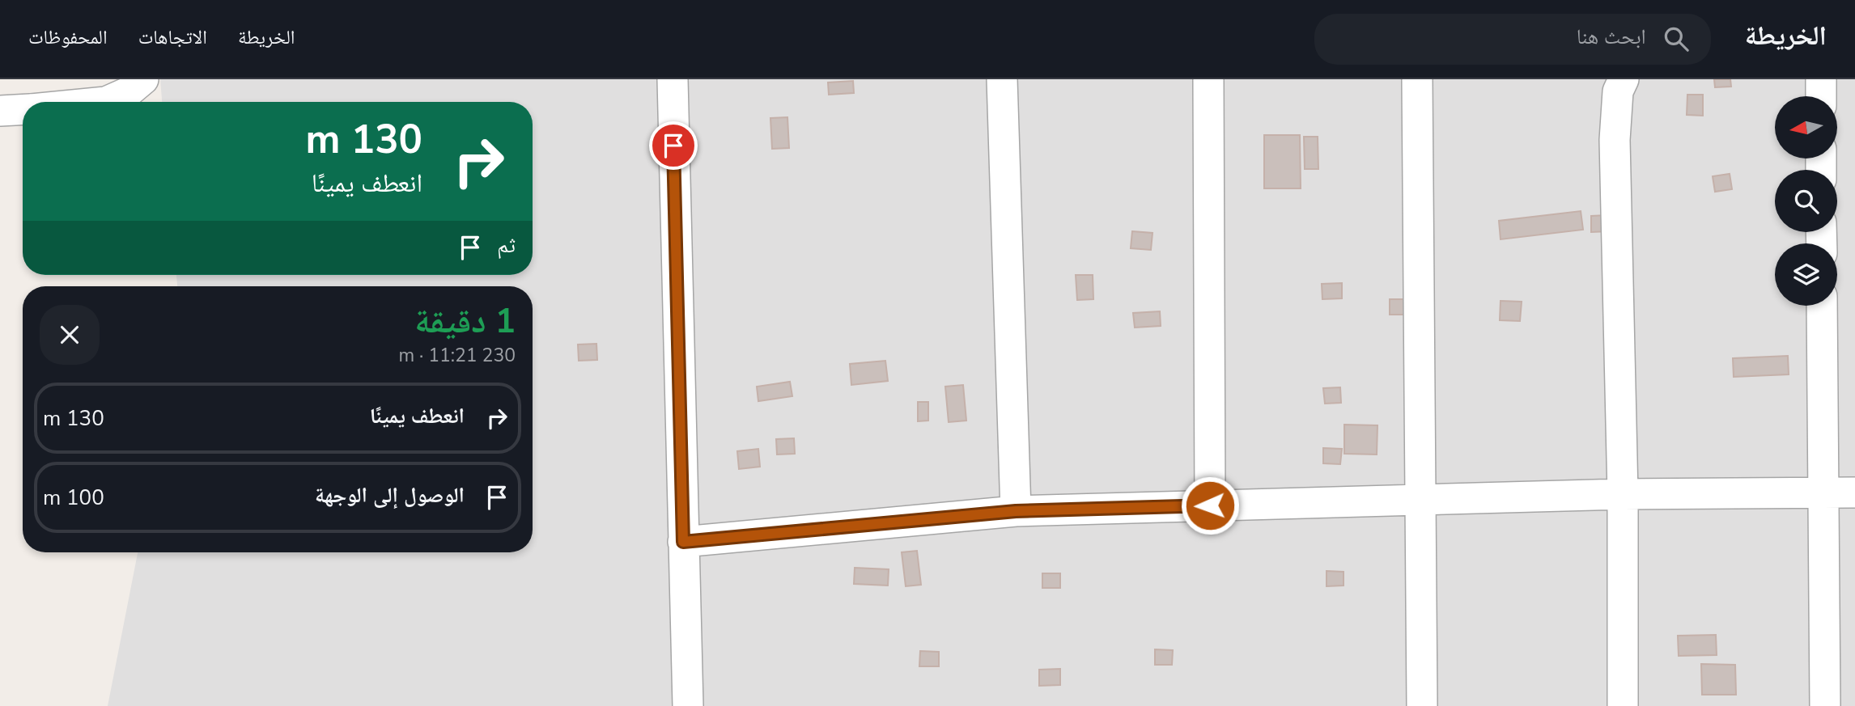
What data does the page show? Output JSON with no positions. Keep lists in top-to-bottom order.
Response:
{
  "north": "left",
  "page": {
    "header": "الخريطة",
    "search": "ابحث هنا",
    "nav": ["الخريطة", "الاتجاهات", "المحفوظات"],
    "turn": ["130 m", "انعطف يمينًا"],
    "then": "ثم",
    "heading": ["1 دقيقة", "230 m · 11:21"],
    "list": [
      {
        "name": "انعطف يمينًا",
        "value": "130 m"
      },
      {
        "name": "الوصول إلى الوجهة",
        "value": "100 m"
      }
    ]
  }
}
